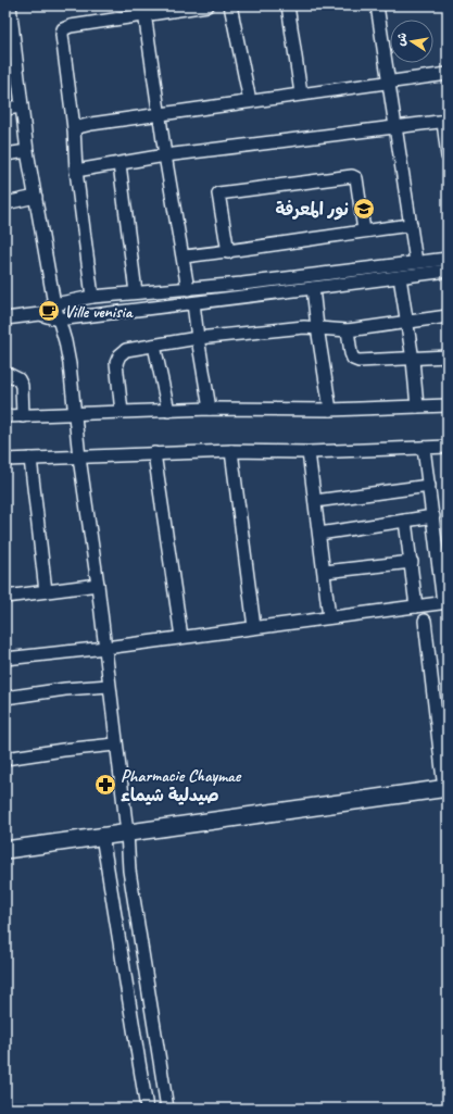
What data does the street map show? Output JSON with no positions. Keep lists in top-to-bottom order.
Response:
{
  "places": {
    "school or university": ["نور المعرفة"],
    "cafe": ["Ville venisia"],
    "pharmacy": ["Pharmacie Chaymae صيدلية شيماء"]
  },
  "north": "left"
}
